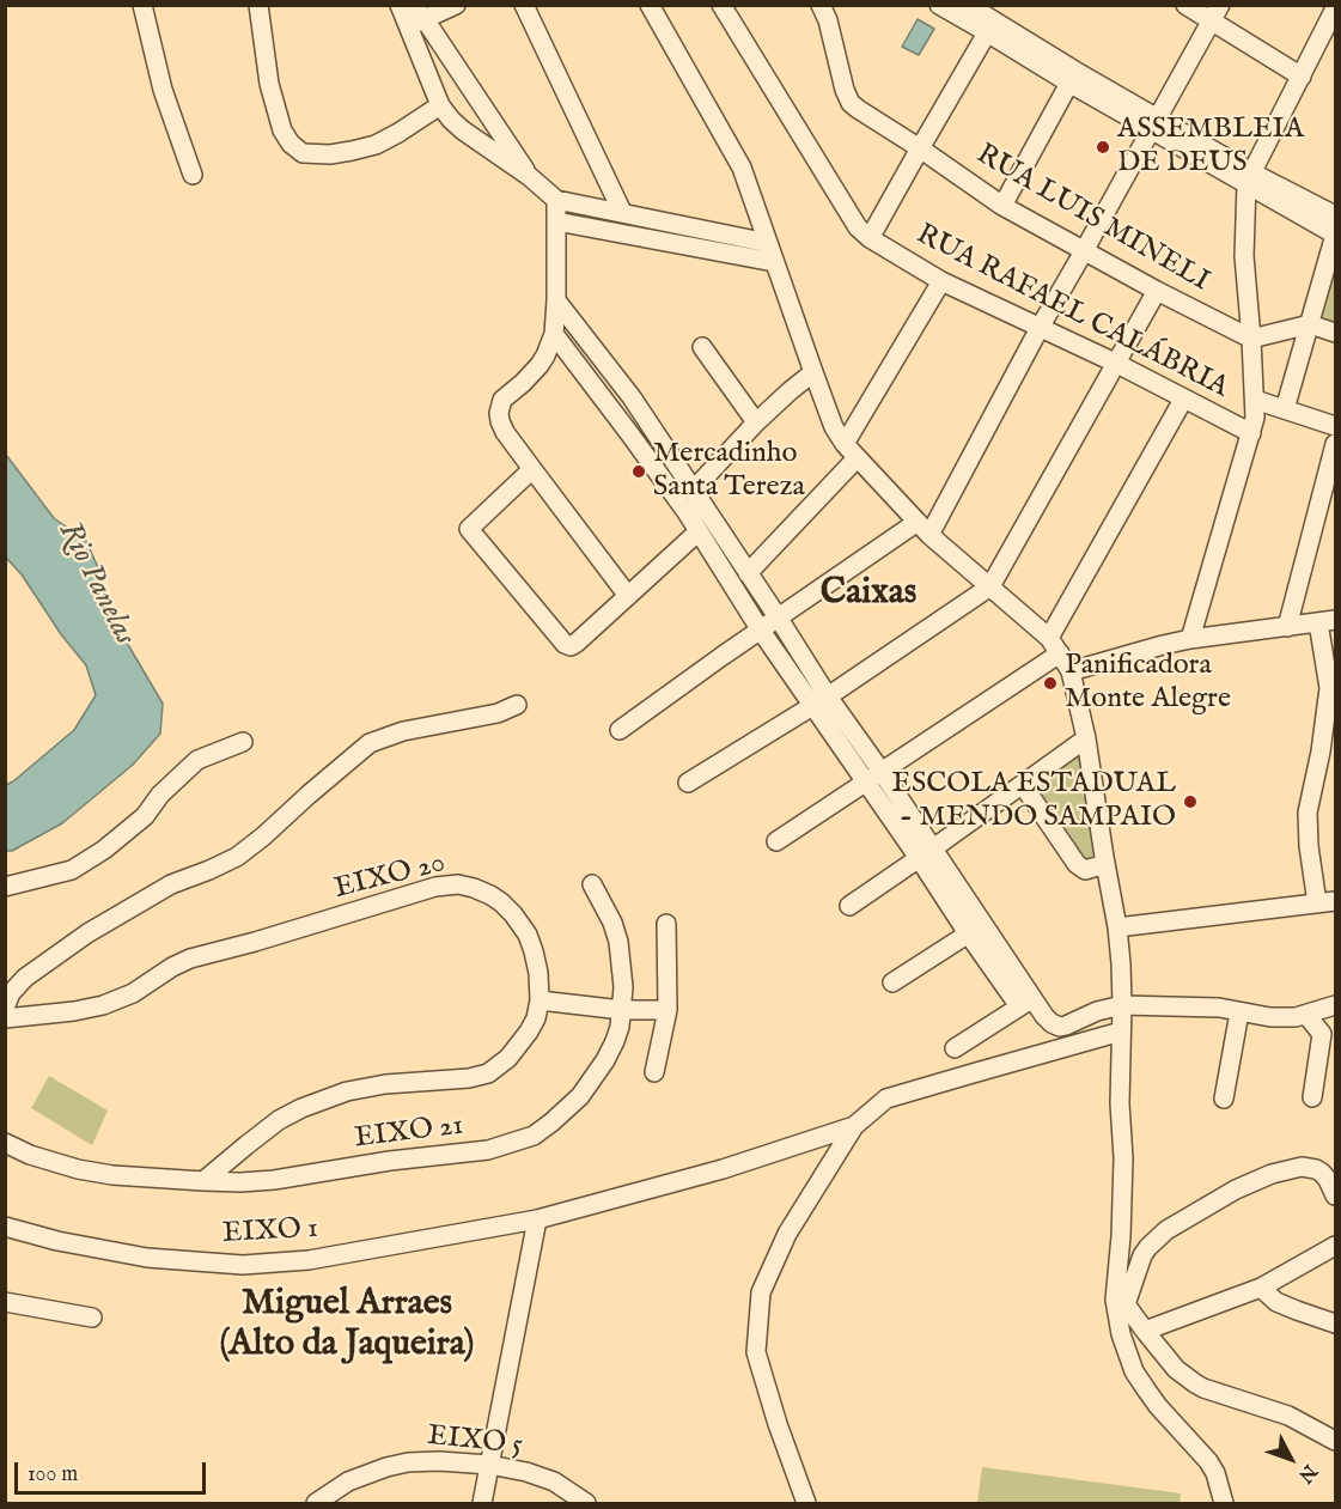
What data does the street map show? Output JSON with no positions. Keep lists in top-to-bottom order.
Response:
{
  "streets": {
    "street": [
      "RUA LUIS MINELI",
      "RUA RAFAEL CALÁBRIA",
      "EIXO 20",
      "EIXO 21",
      "EIXO 1",
      "EIXO 5"
    ]
  },
  "crossings": [
    ["EIXO 20", "EIXO 21"]
  ],
  "districts": ["Caixas", "Miguel Arraes (Alto da Jaqueira)"],
  "water": ["Rio Panelas"],
  "places": [
    "ASSEMBLEIA DE DEUS",
    "Mercadinho Santa Tereza",
    "Panificadora Monte Alegre",
    "ESCOLA ESTADUAL - MENDO SAMPAIO"
  ],
  "scale_bar": "100 m",
  "north": "bottom right"
}
